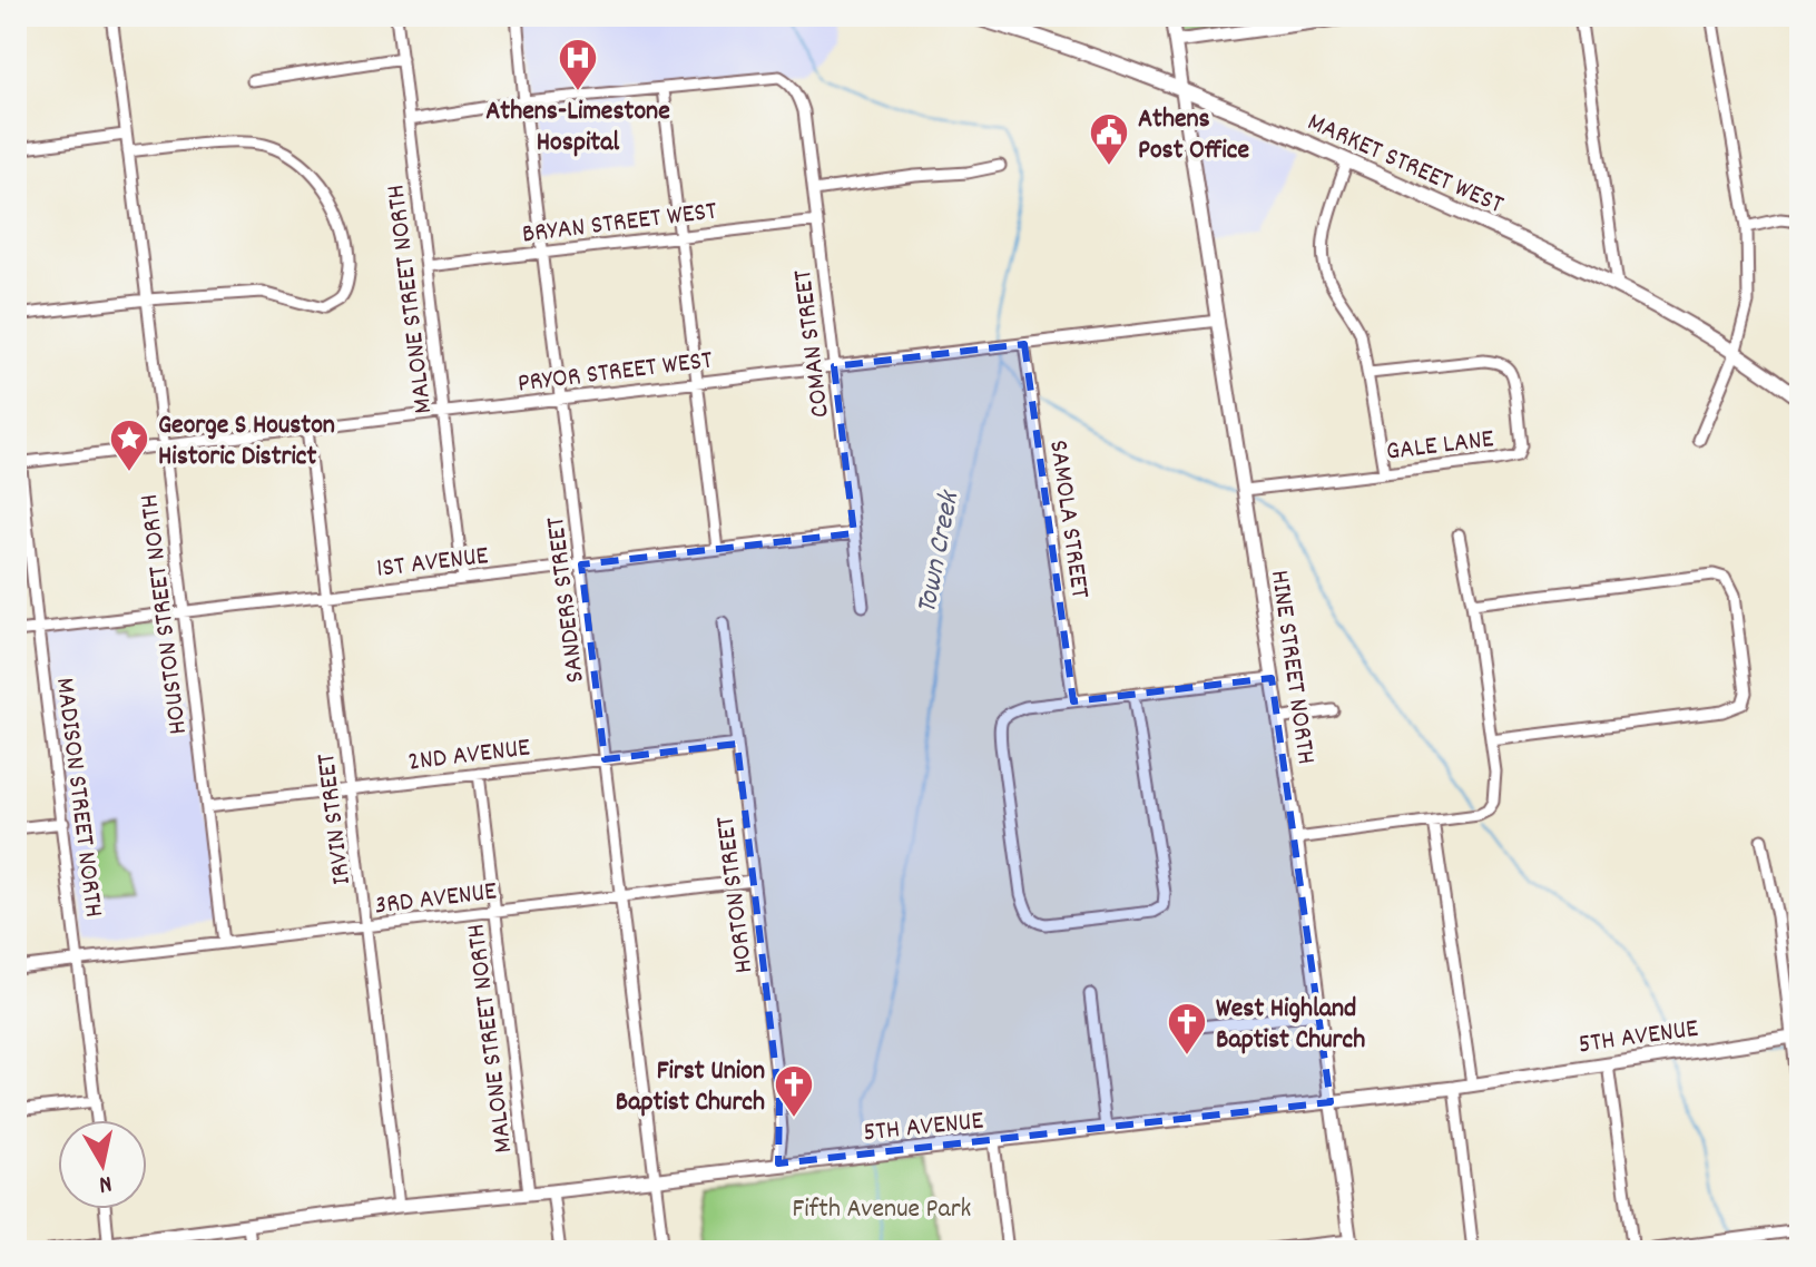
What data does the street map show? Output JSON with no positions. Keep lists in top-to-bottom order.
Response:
{
  "streets": {
    "main road": ["MARKET STREET WEST"],
    "street": [
      "BRYAN STREET WEST",
      "MALONE STREET NORTH",
      "COMAN STREET",
      "PRYOR STREET WEST",
      "GALE LANE",
      "SAMOLA STREET",
      "1ST AVENUE",
      "SANDERS STREET",
      "HOUSTON STREET NORTH",
      "HINE STREET NORTH",
      "2ND AVENUE",
      "MADISON STREET NORTH",
      "IRVIN STREET",
      "HORTON STREET",
      "3RD AVENUE",
      "5TH AVENUE"
    ]
  },
  "crossings": [
    ["MARKET STREET WEST", "HINE STREET NORTH"],
    ["BRYAN STREET WEST", "MALONE STREET NORTH"],
    ["BRYAN STREET WEST", "COMAN STREET"],
    ["BRYAN STREET WEST", "SANDERS STREET"],
    ["MALONE STREET NORTH", "PRYOR STREET WEST"],
    ["MALONE STREET NORTH", "1ST AVENUE"],
    ["MALONE STREET NORTH", "2ND AVENUE"],
    ["MALONE STREET NORTH", "3RD AVENUE"],
    ["MALONE STREET NORTH", "5TH AVENUE"],
    ["COMAN STREET", "PRYOR STREET WEST"],
    ["COMAN STREET", "1ST AVENUE"],
    ["PRYOR STREET WEST", "SAMOLA STREET"],
    ["PRYOR STREET WEST", "SANDERS STREET"],
    ["PRYOR STREET WEST", "HOUSTON STREET NORTH"],
    ["PRYOR STREET WEST", "HINE STREET NORTH"],
    ["PRYOR STREET WEST", "MADISON STREET NORTH"],
    ["PRYOR STREET WEST", "IRVIN STREET"],
    ["GALE LANE", "HINE STREET NORTH"],
    ["1ST AVENUE", "SANDERS STREET"],
    ["1ST AVENUE", "HOUSTON STREET NORTH"],
    ["1ST AVENUE", "MADISON STREET NORTH"],
    ["1ST AVENUE", "IRVIN STREET"],
    ["SANDERS STREET", "2ND AVENUE"],
    ["SANDERS STREET", "3RD AVENUE"],
    ["SANDERS STREET", "5TH AVENUE"],
    ["HOUSTON STREET NORTH", "2ND AVENUE"],
    ["HOUSTON STREET NORTH", "3RD AVENUE"],
    ["HINE STREET NORTH", "5TH AVENUE"],
    ["2ND AVENUE", "IRVIN STREET"],
    ["2ND AVENUE", "HORTON STREET"],
    ["MADISON STREET NORTH", "3RD AVENUE"],
    ["IRVIN STREET", "3RD AVENUE"],
    ["IRVIN STREET", "5TH AVENUE"],
    ["HORTON STREET", "3RD AVENUE"],
    ["HORTON STREET", "5TH AVENUE"]
  ],
  "water": ["Town Creek"],
  "parks": ["Fifth Avenue Park"],
  "places": {
    "hospital": ["Athens-Limestone Hospital"],
    "public building": ["Athens Post Office"],
    "place": ["George S Houston Historic District"],
    "church": ["West Highland Baptist Church", "First Union Baptist Church"]
  },
  "north": "bottom"
}
